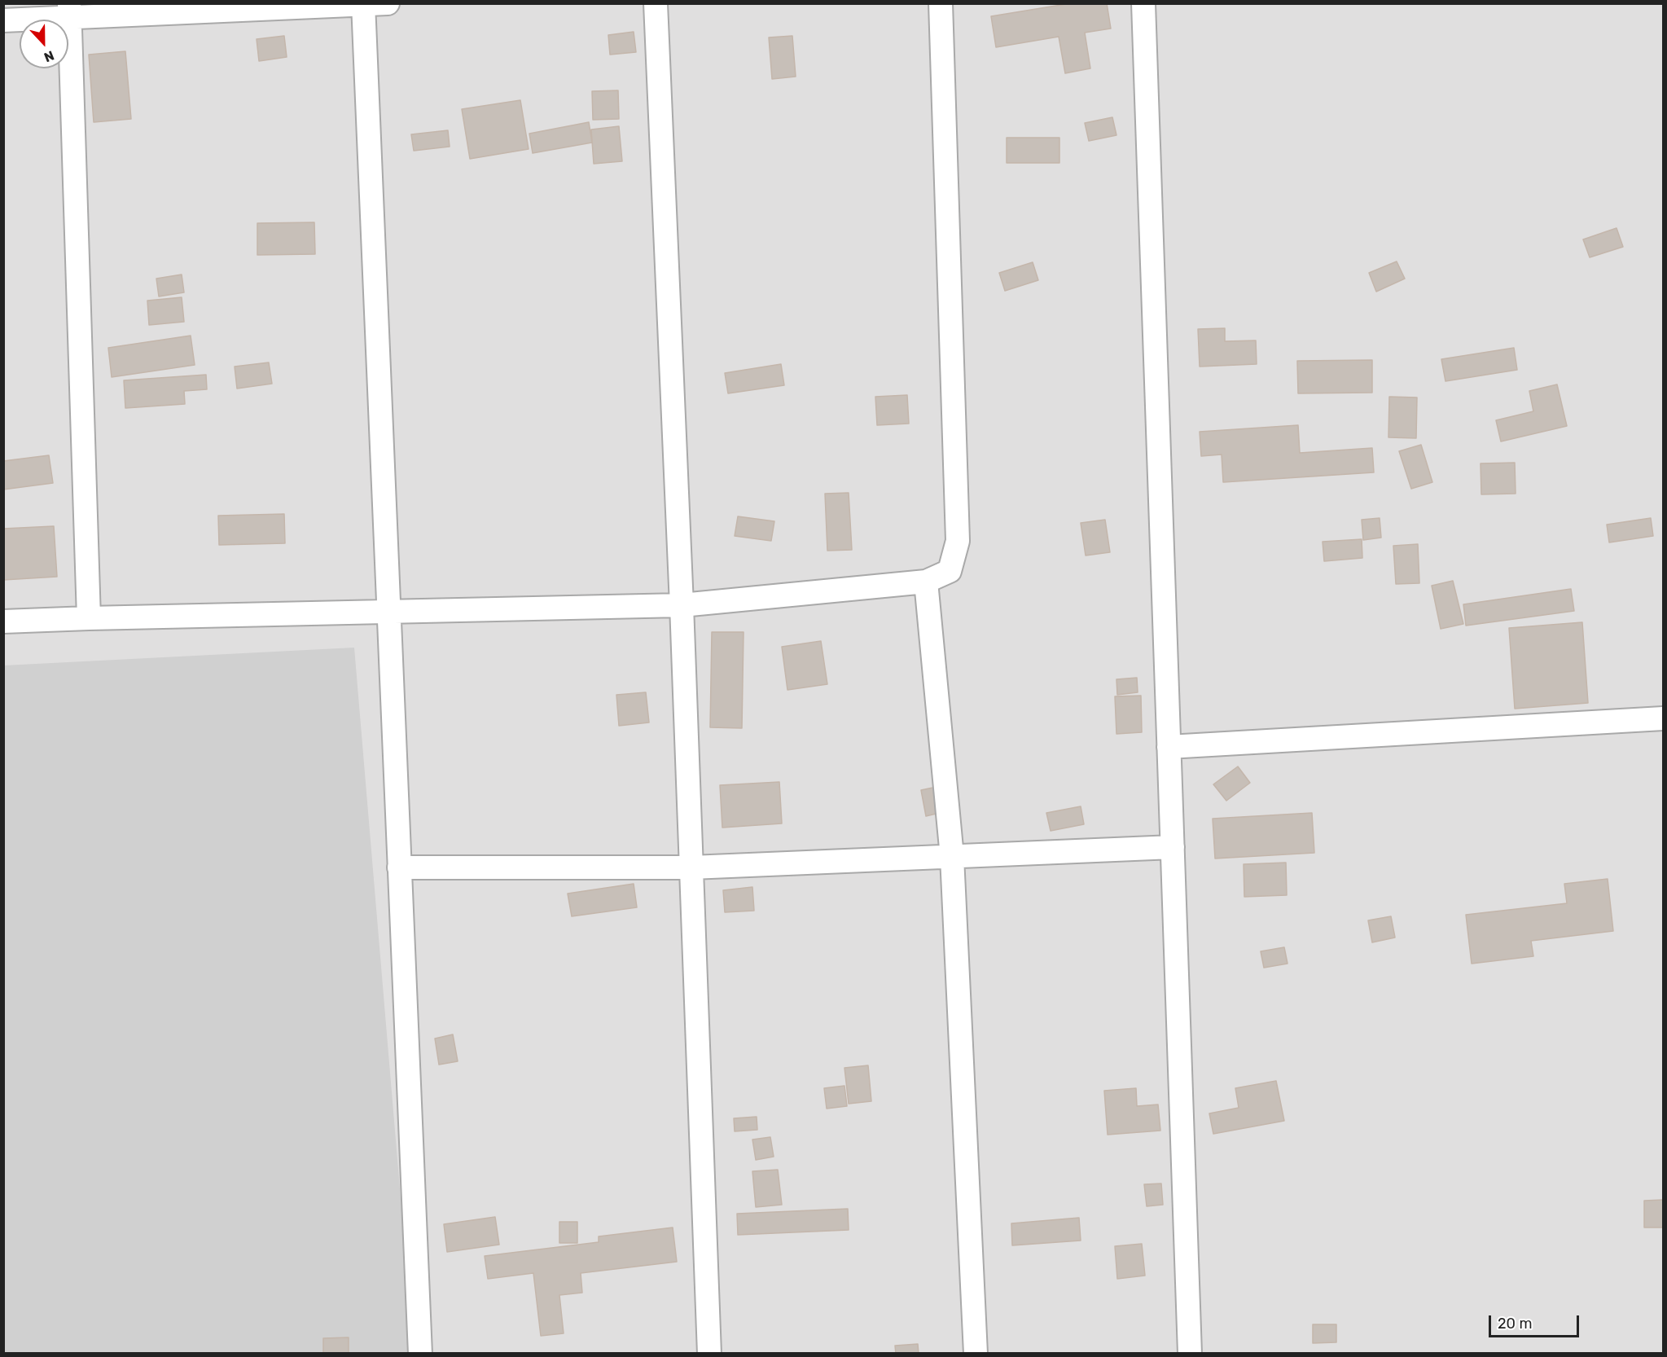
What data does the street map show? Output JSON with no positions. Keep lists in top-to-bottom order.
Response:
{
  "scale_bar": "20 m",
  "north": "bottom"
}
